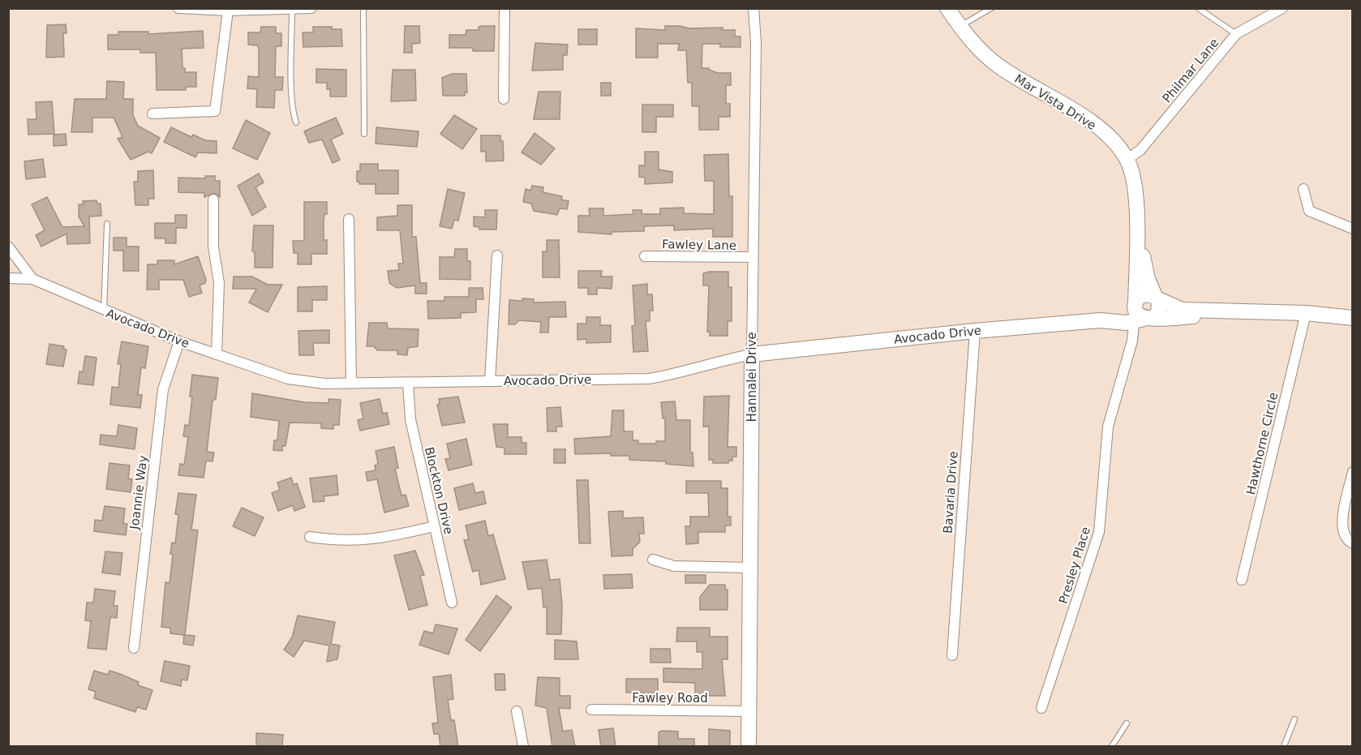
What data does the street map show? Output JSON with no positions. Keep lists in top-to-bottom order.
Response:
{
  "streets": {
    "street": [
      "Philmar Lane",
      "Mar Vista Drive",
      "Fawley Lane",
      "Avocado Drive",
      "Hannalei Drive",
      "Hawthorne Circle",
      "Blockton Drive",
      "Joannie Way",
      "Bavaria Drive",
      "Presley Place",
      "Fawley Road"
    ]
  },
  "crossings": [
    ["Philmar Lane", "Mar Vista Drive"],
    ["Mar Vista Drive", "Avocado Drive"],
    ["Mar Vista Drive", "Presley Place"],
    ["Fawley Lane", "Hannalei Drive"],
    ["Avocado Drive", "Hannalei Drive"],
    ["Avocado Drive", "Blockton Drive"],
    ["Avocado Drive", "Joannie Way"],
    ["Avocado Drive", "Bavaria Drive"],
    ["Avocado Drive", "Presley Place"],
    ["Hannalei Drive", "Fawley Road"]
  ]
}
